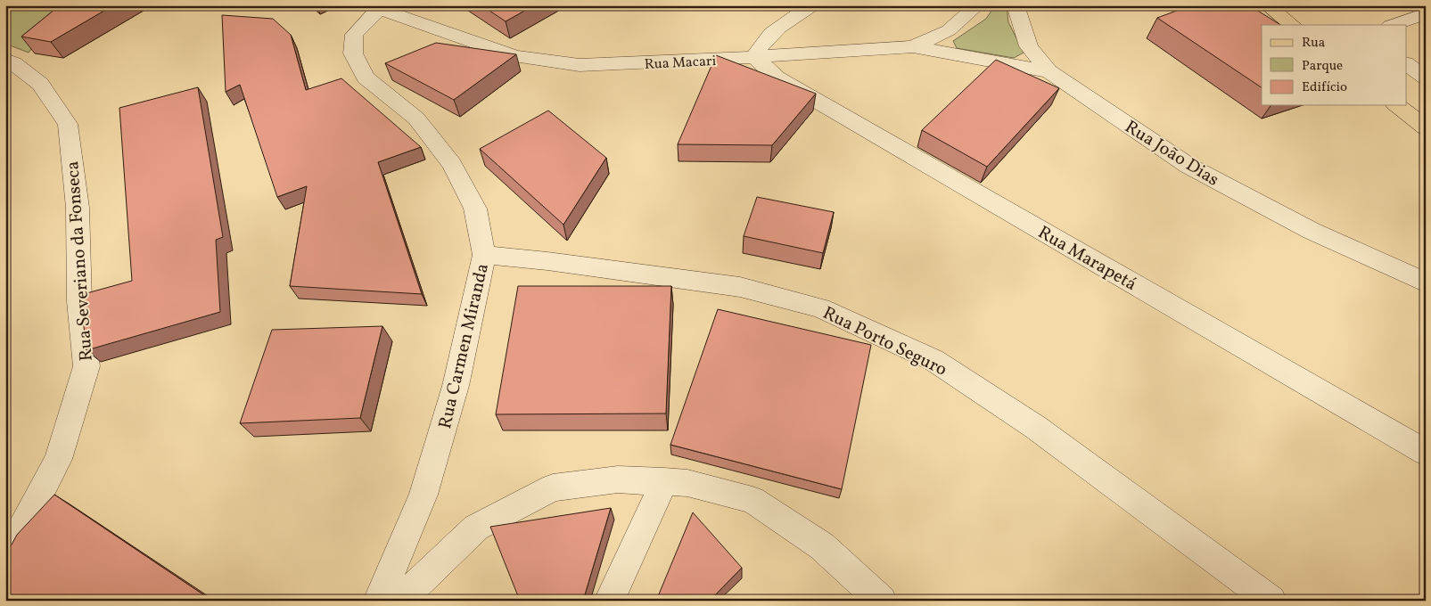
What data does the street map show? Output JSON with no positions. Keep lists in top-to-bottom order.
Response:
{
  "streets": {
    "street": [
      "Rua Macari",
      "Rua João Dias",
      "Rua Marapetá",
      "Rua Severiano da Fonseca",
      "Rua Porto Seguro",
      "Rua Carmen Miranda"
    ]
  },
  "crossings": [
    ["Rua Macari", "Rua João Dias"],
    ["Rua Macari", "Rua Marapetá"],
    ["Rua Macari", "Rua Carmen Miranda"],
    ["Rua Porto Seguro", "Rua Carmen Miranda"]
  ],
  "legend": ["Rua", "Parque", "Edifício"]
}
